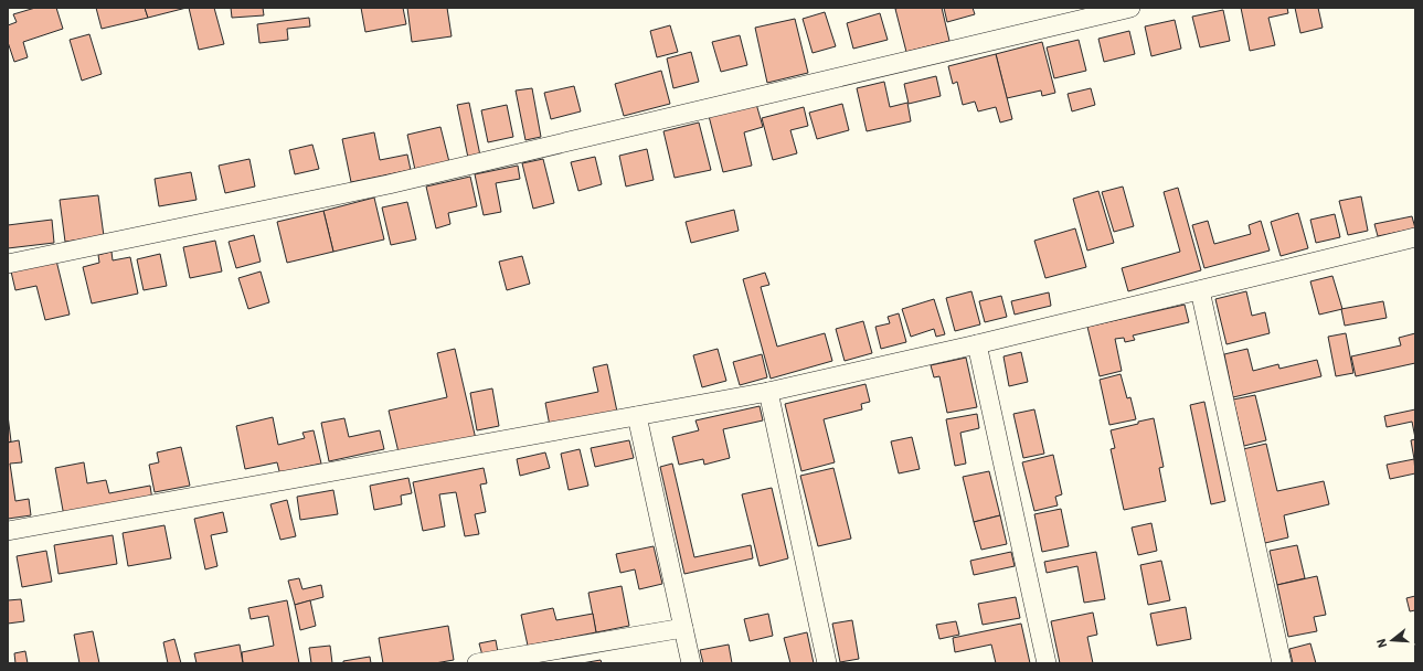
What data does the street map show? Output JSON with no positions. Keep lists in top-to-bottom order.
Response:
{
  "north": "left"
}
